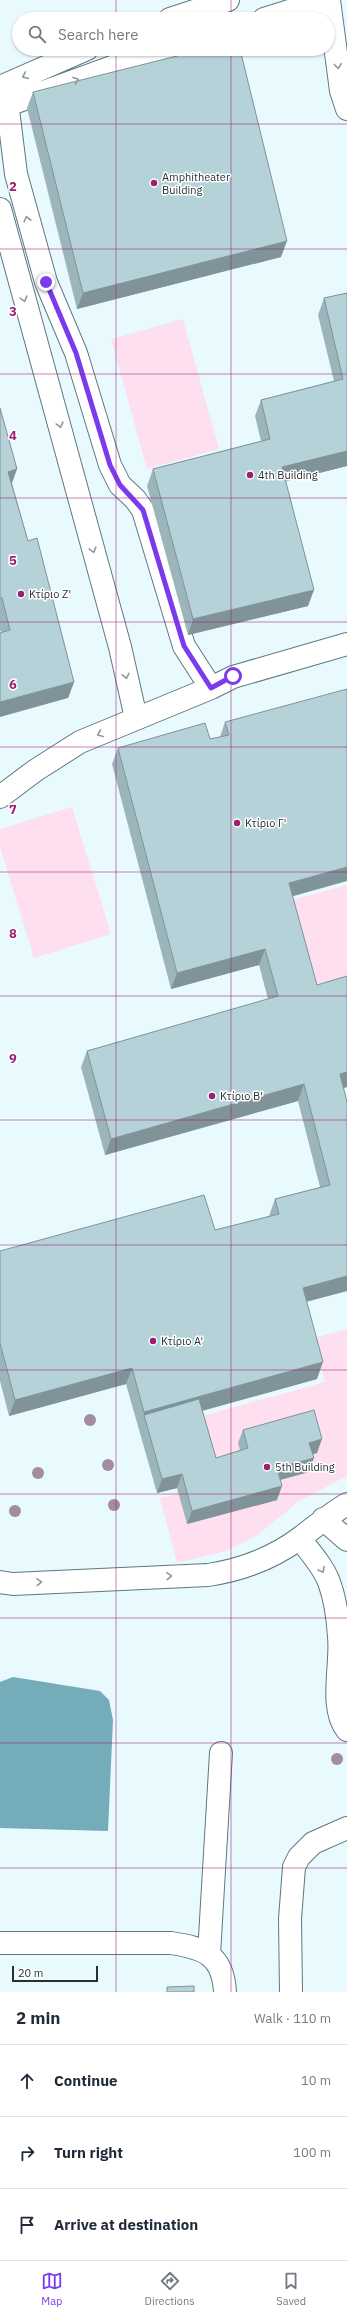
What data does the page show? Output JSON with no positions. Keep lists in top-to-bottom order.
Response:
{
  "places": [
    "Amphitheater Building",
    "4th Building",
    "Κτίριο Ζ'",
    "Κτίριο Γ'",
    "Κτίριο Β'",
    "Κτίριο Α'",
    "5th Building"
  ],
  "scale_bar": "20 m",
  "page": {
    "search": "Search here",
    "scale": "20 m",
    "heading": ["2 min", "Walk · 110 m"],
    "list": [
      ["Continue", "10 m"],
      ["Turn right", "100 m"],
      "Arrive at destination"
    ],
    "nav": ["Map", "Directions", "Saved"]
  },
  "grid": {
    "rows": [
      "2",
      "3",
      "4",
      "5",
      "6",
      "7",
      "8",
      "9"
    ]
  }
}
